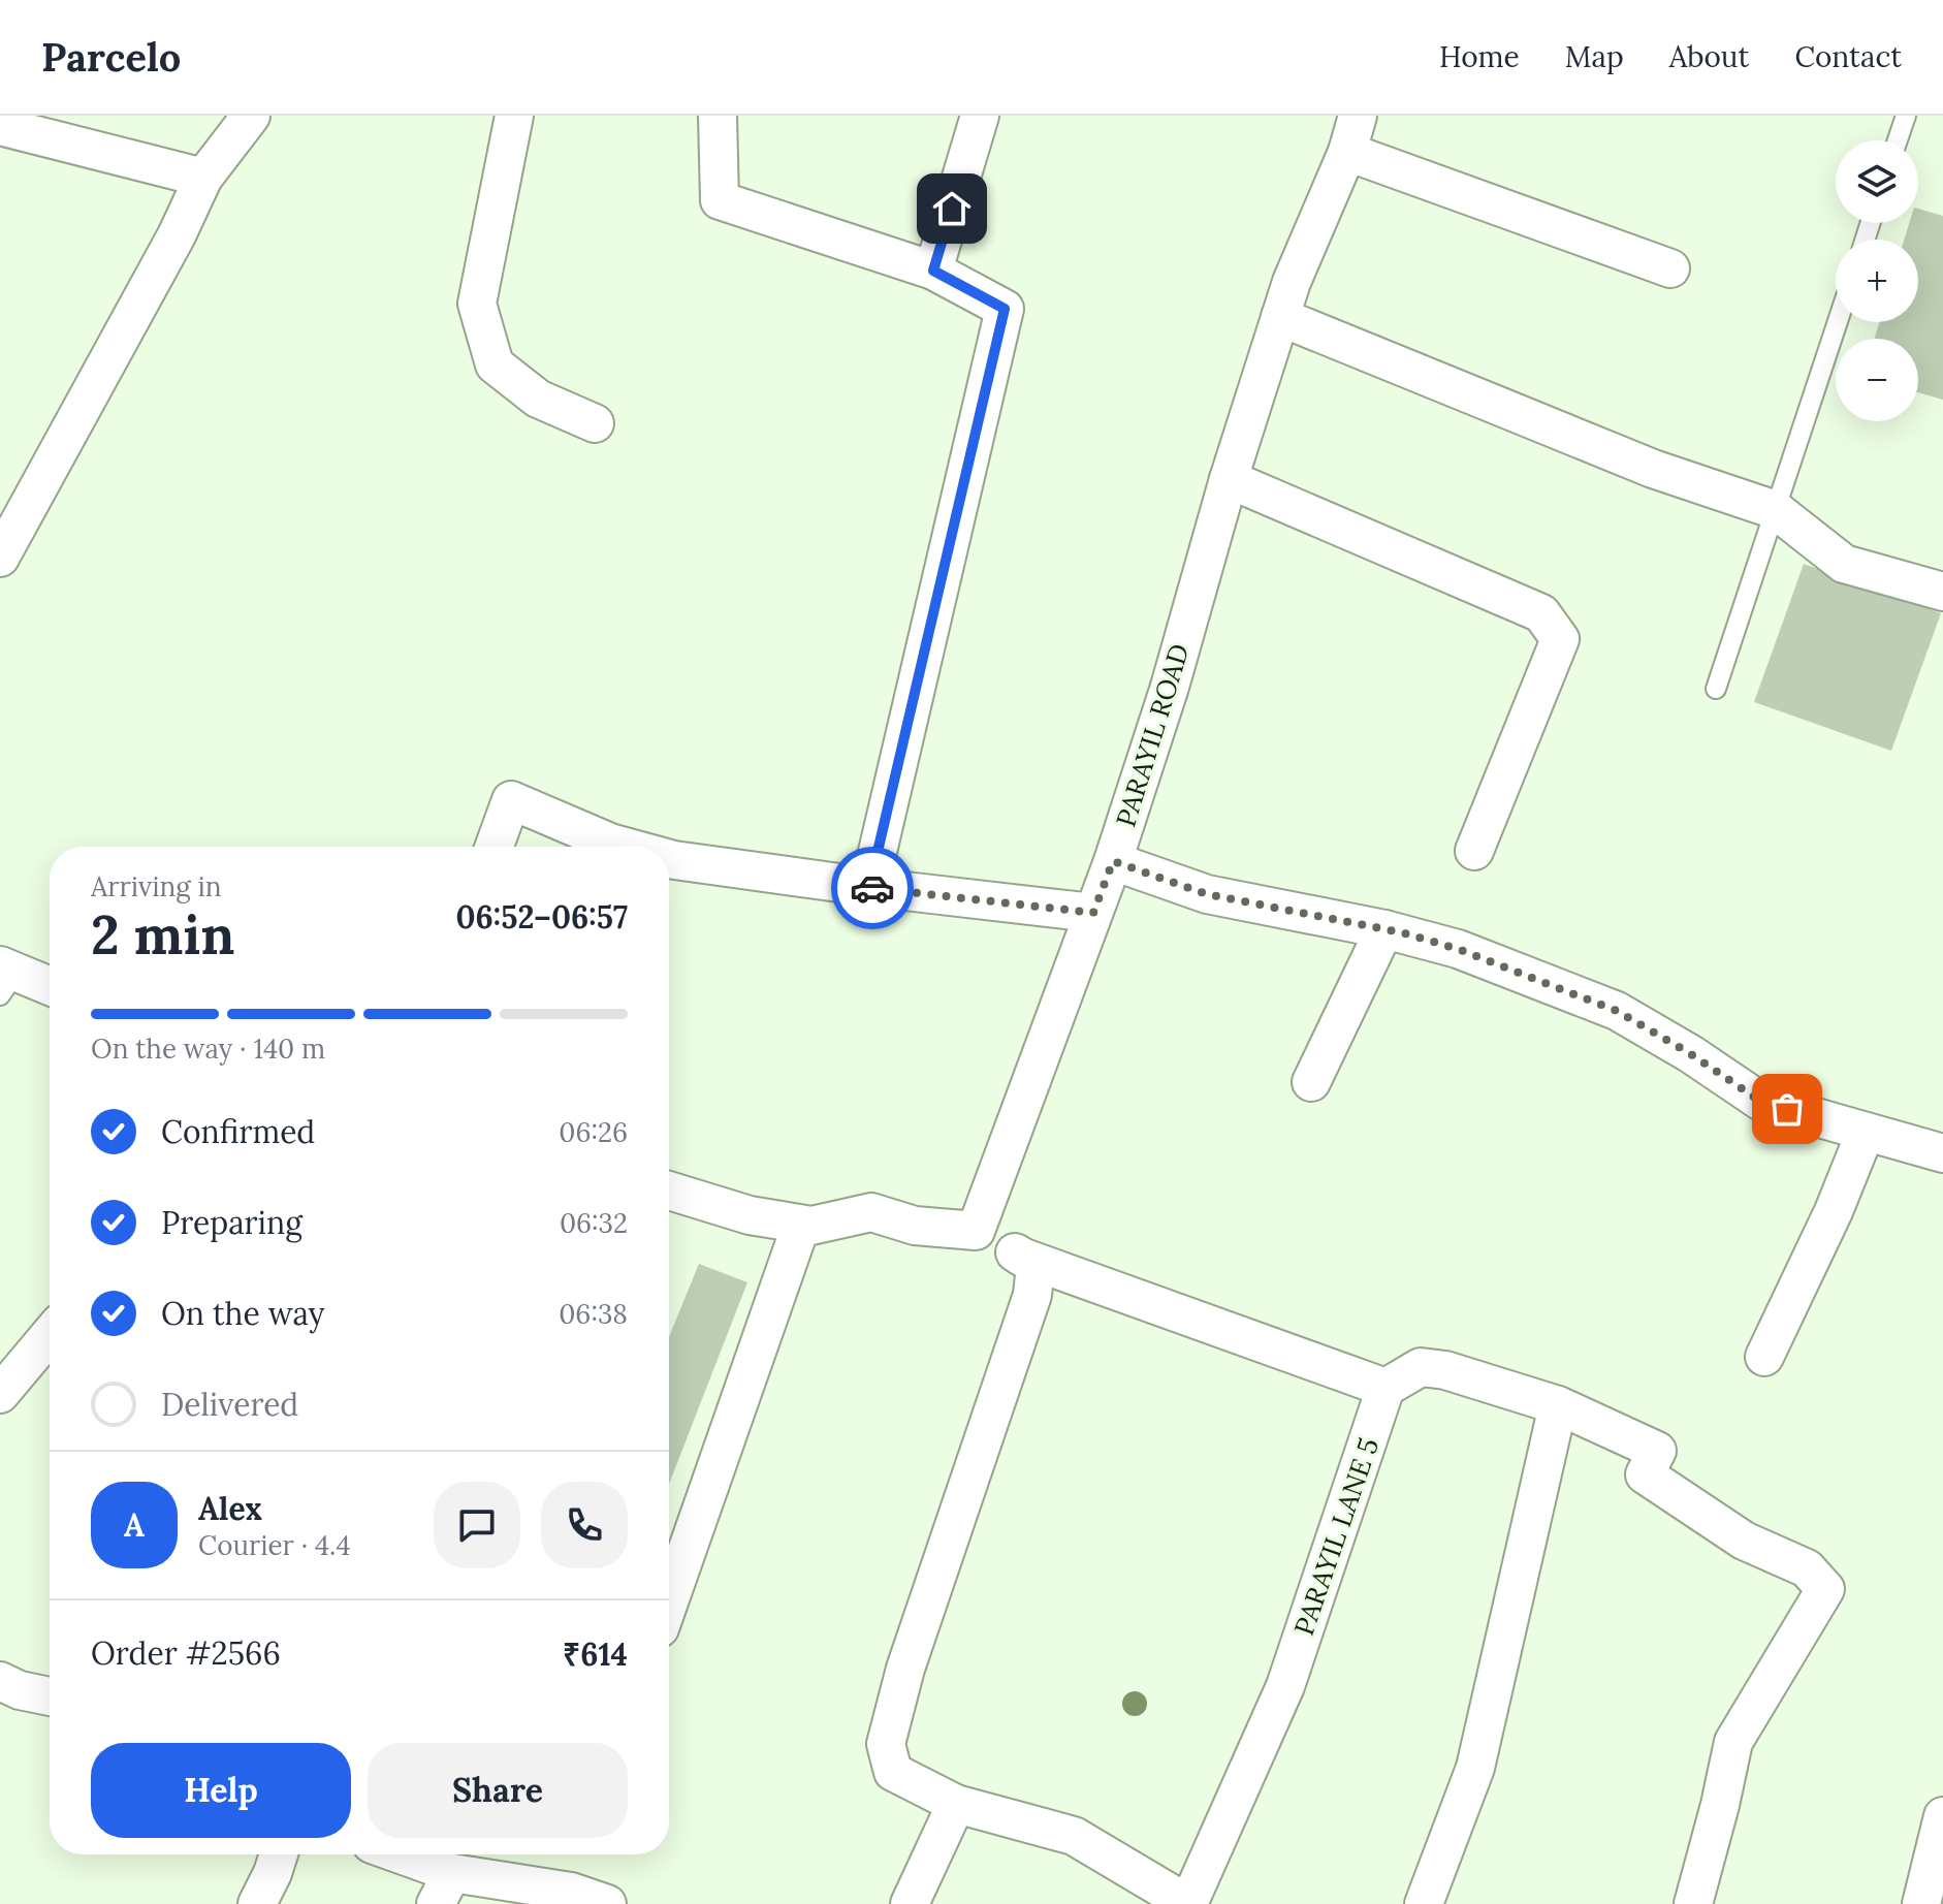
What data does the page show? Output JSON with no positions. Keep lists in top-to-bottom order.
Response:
{
  "streets": {
    "street": ["PARAYIL ROAD", "PARAYIL LANE 5"]
  },
  "page": {
    "header": "Parcelo",
    "nav": [
      "Home",
      "Map",
      "About",
      "Contact"
    ],
    "map_buttons": ["+", "−"],
    "heading": ["2 min", "Arriving in", "06:52–06:57"],
    "panel": [
      "Alex",
      "Courier · 4.4",
      "Order #2566",
      "₹614"
    ],
    "bar": "On the way · 140 m",
    "list": [
      ["Confirmed", "06:26"],
      ["Preparing", "06:32"],
      ["On the way", "06:38"],
      "Delivered"
    ],
    "round": "A",
    "buttons": ["Help", "Share"]
  }
}
